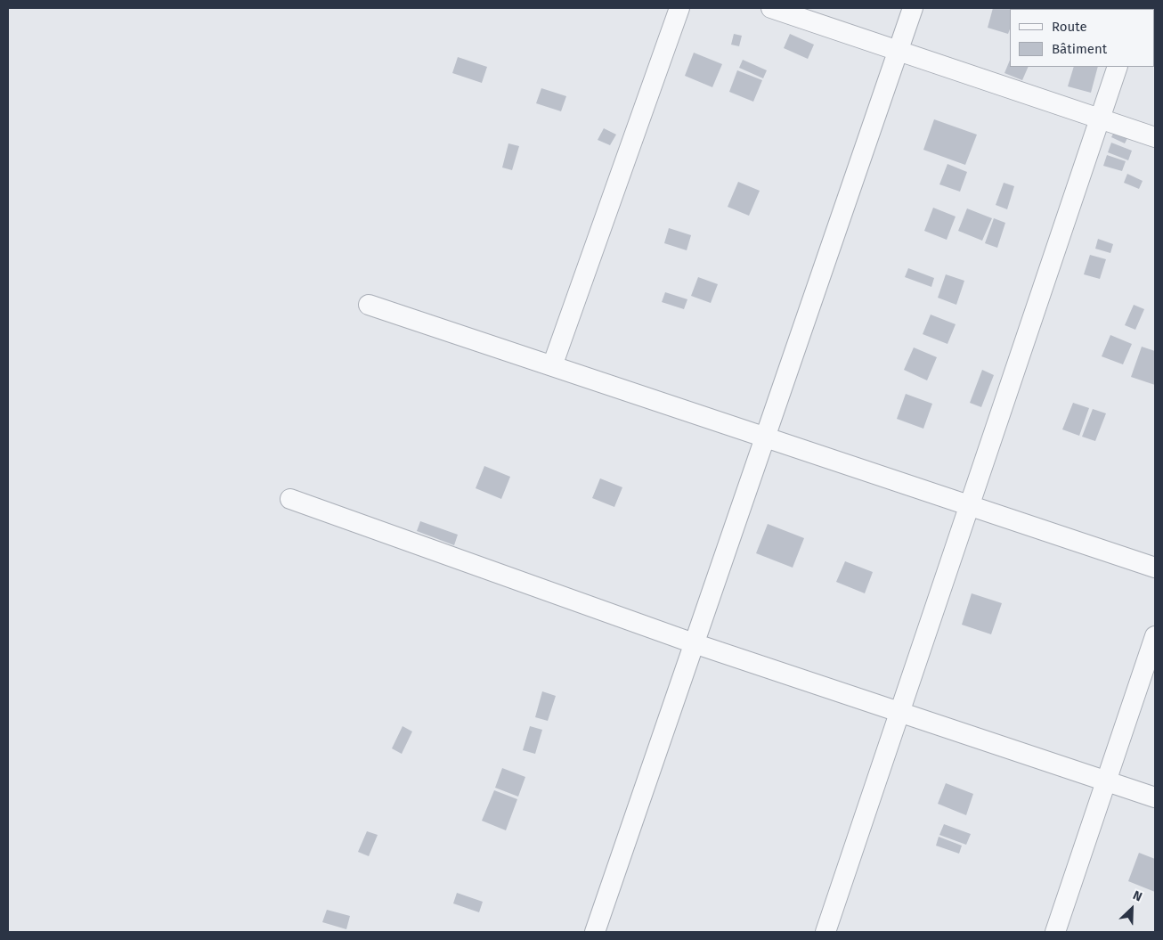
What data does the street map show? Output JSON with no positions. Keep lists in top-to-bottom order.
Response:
{
  "legend": ["Route", "Bâtiment"],
  "north": "top right"
}
